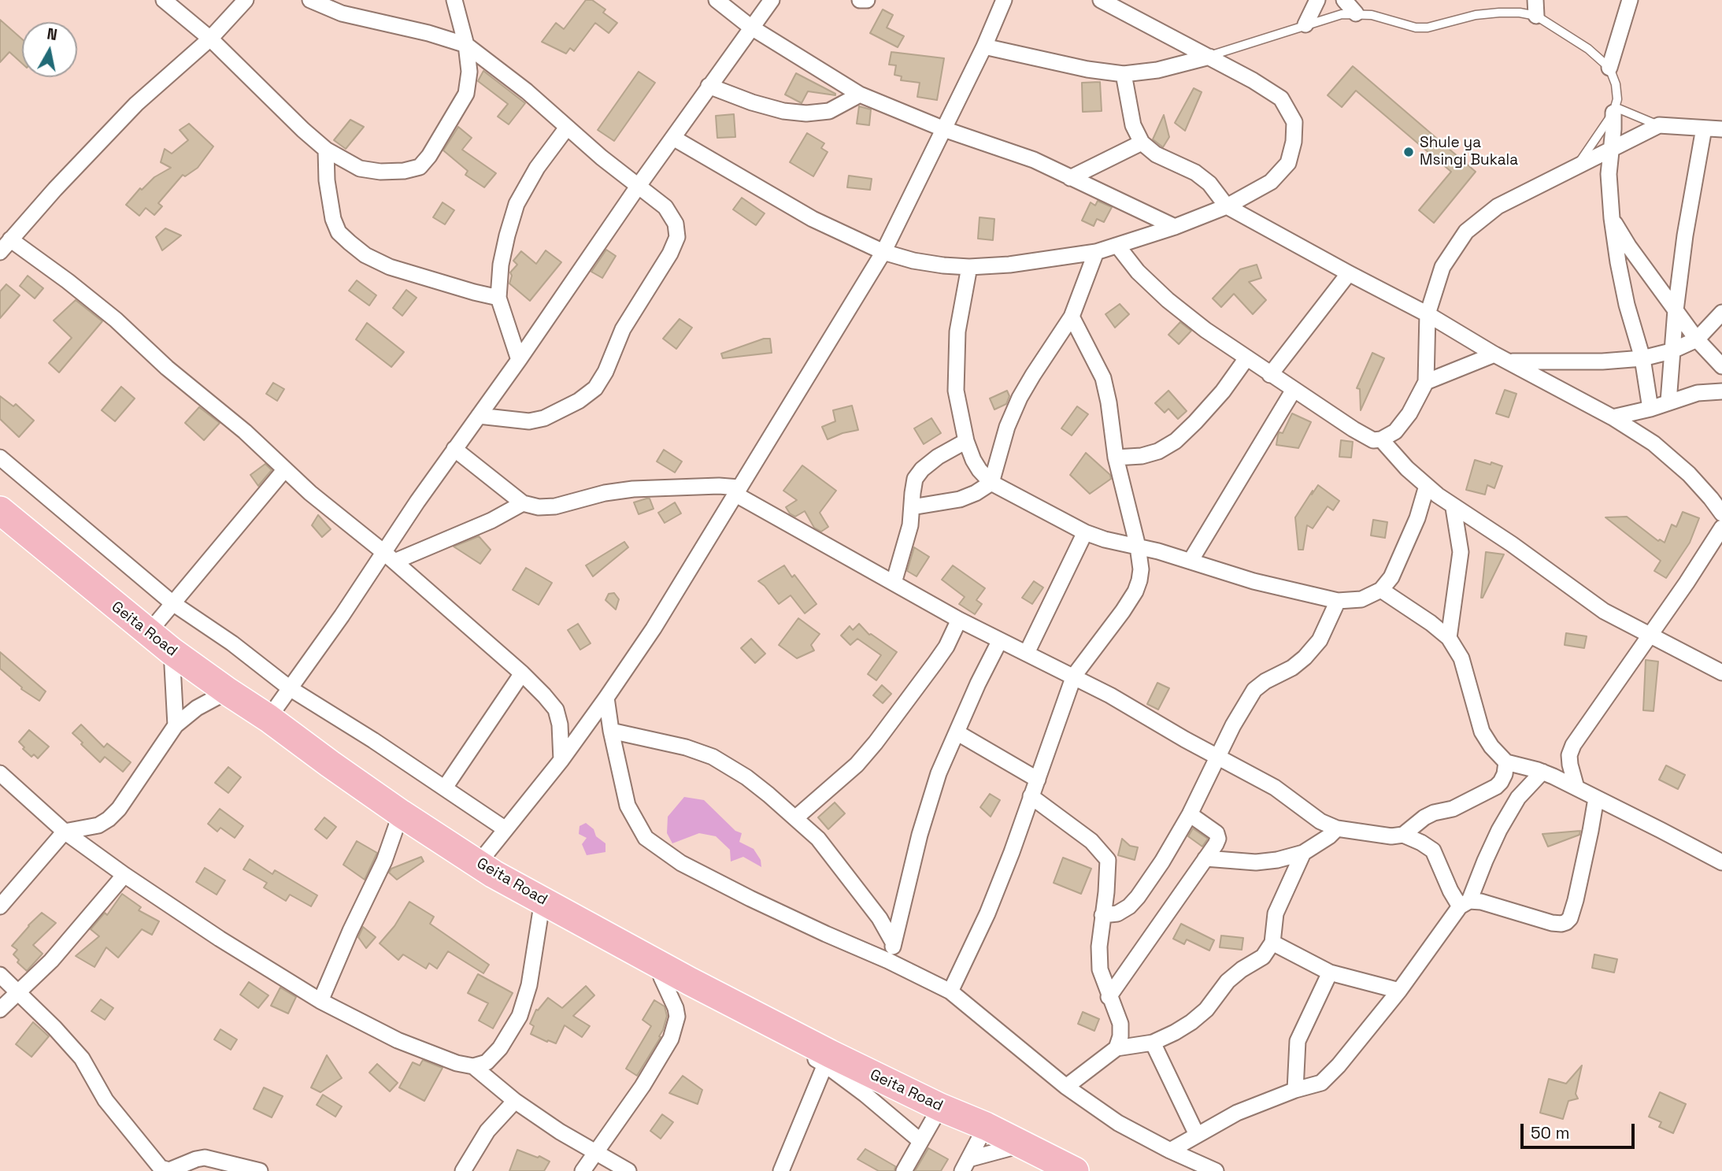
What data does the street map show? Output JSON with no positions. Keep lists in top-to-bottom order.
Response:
{
  "streets": {
    "highway": ["Geita Road"]
  },
  "places": ["Shule ya Msingi Bukala"],
  "scale_bar": "50 m",
  "north": "top"
}
